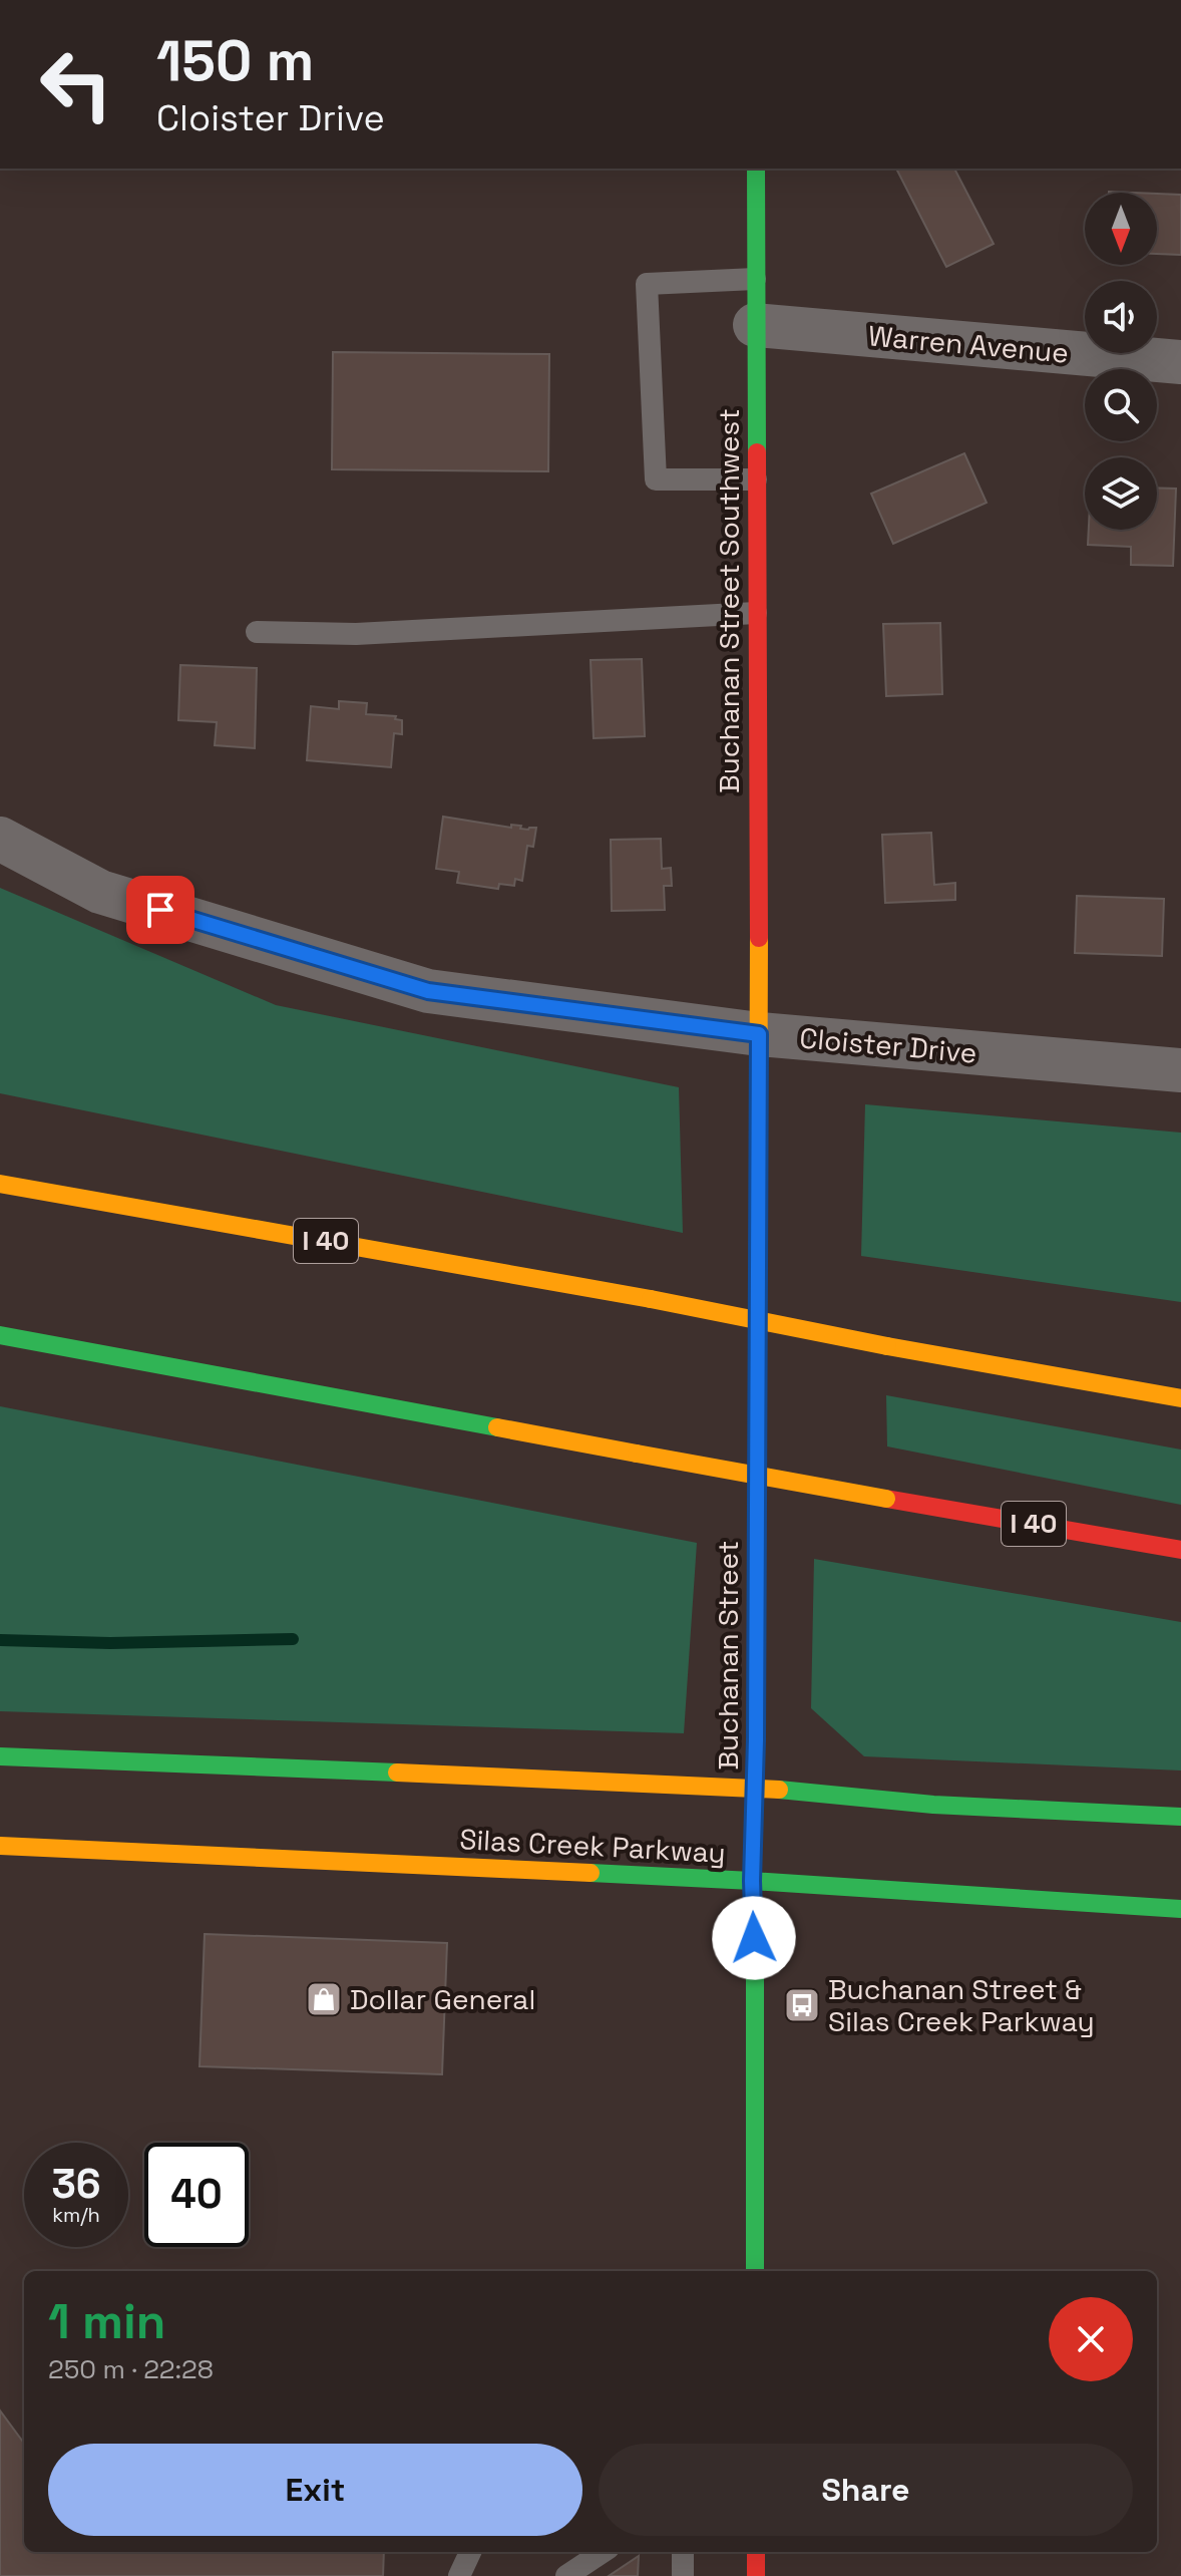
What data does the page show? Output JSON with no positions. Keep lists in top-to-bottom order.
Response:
{
  "streets": {
    "main road": [
      "Buchanan Street Southwest",
      "I 40",
      "Buchanan Street",
      "Silas Creek Parkway"
    ],
    "street": ["Warren Avenue", "Cloister Drive"]
  },
  "crossings": [
    ["Warren Avenue", "Buchanan Street Southwest"],
    ["Buchanan Street Southwest", "Cloister Drive"],
    ["Buchanan Street Southwest", "Buchanan Street"],
    ["Cloister Drive", "Buchanan Street"],
    ["Buchanan Street", "Silas Creek Parkway"]
  ],
  "places": {
    "shop": ["Dollar General"],
    "bus stop": ["Buchanan Street & Silas Creek Parkway"]
  },
  "north": "bottom",
  "page": {
    "turn": ["150 m", "Cloister Drive"],
    "speed": "36 km/h",
    "limit": "40",
    "heading": ["1 min", "250 m · 22:28"],
    "buttons": ["Exit", "Share"]
  }
}
